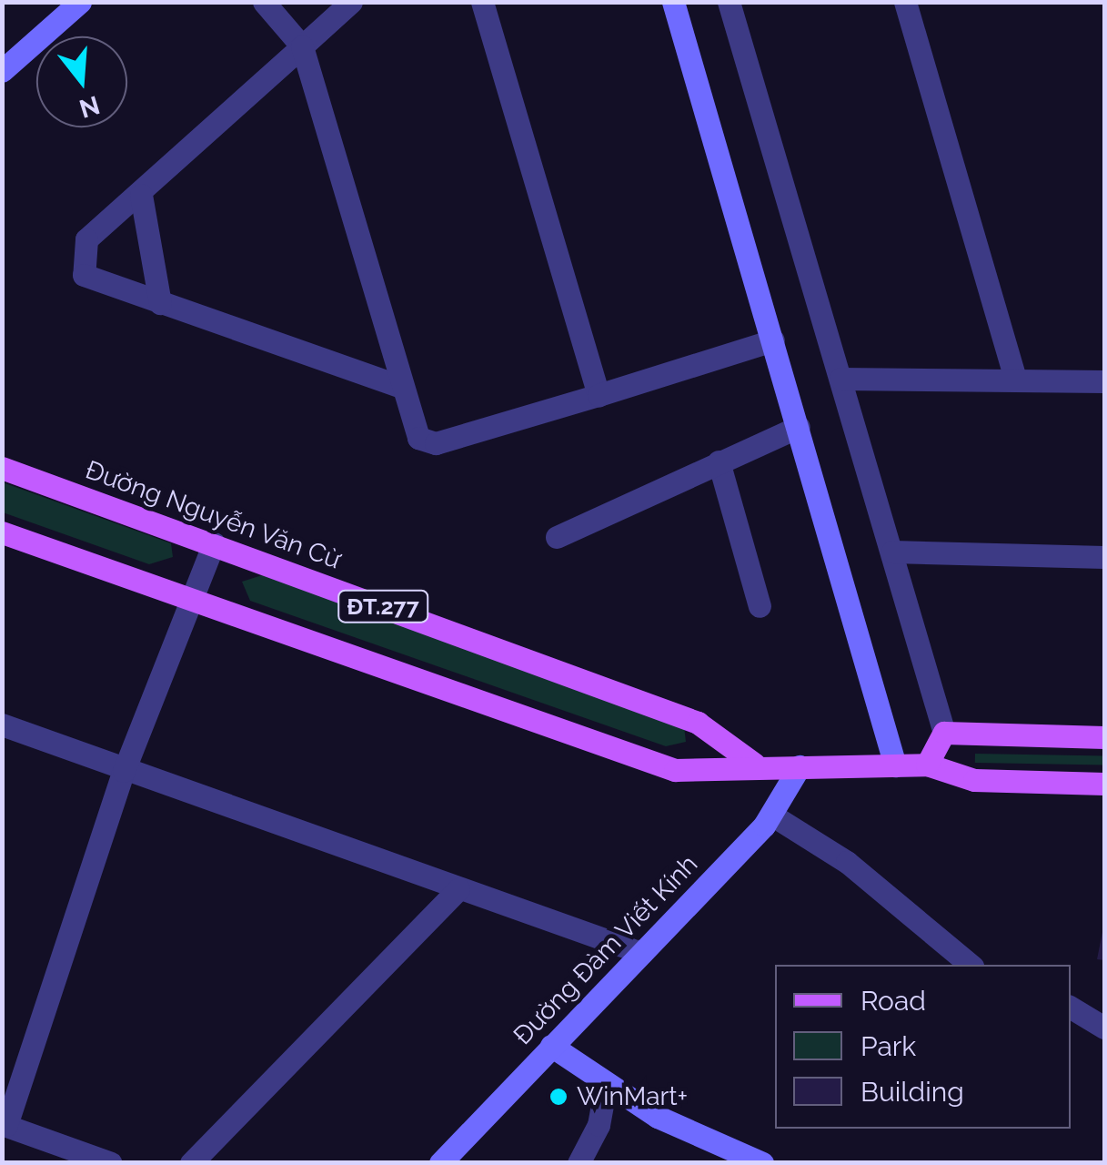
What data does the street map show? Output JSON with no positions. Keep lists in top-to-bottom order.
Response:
{
  "streets": {
    "main road": ["Đường Nguyễn Văn Cừ", "ĐT.277"],
    "street": ["Đường Đàm Viết Kính"]
  },
  "crossings": [
    ["Đường Nguyễn Văn Cừ", "ĐT.277"],
    ["ĐT.277", "Đường Đàm Viết Kính"]
  ],
  "places": ["WinMart+"],
  "legend": ["Road", "Park", "Building"],
  "north": "bottom"
}
